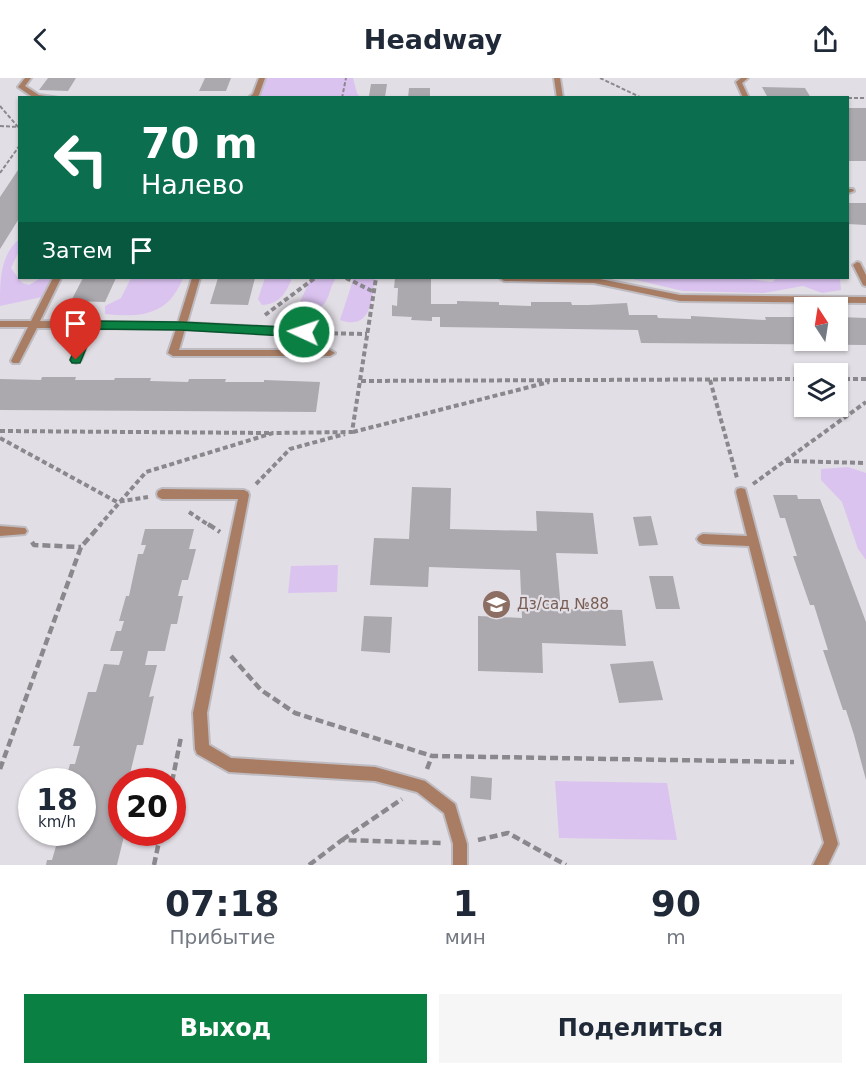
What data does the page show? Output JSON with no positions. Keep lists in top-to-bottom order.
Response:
{
  "places": {
    "school or university": ["Дз/сад №88"]
  },
  "north": "top",
  "page": {
    "header": "Headway",
    "turn": ["70 m", "Налево"],
    "then": "Затем",
    "speed": "18 km/h",
    "limit": "20",
    "eta": [
      "07:18",
      "Прибытие",
      "1",
      "мин",
      "90",
      "m"
    ],
    "buttons": ["Выход", "Поделиться"]
  }
}
